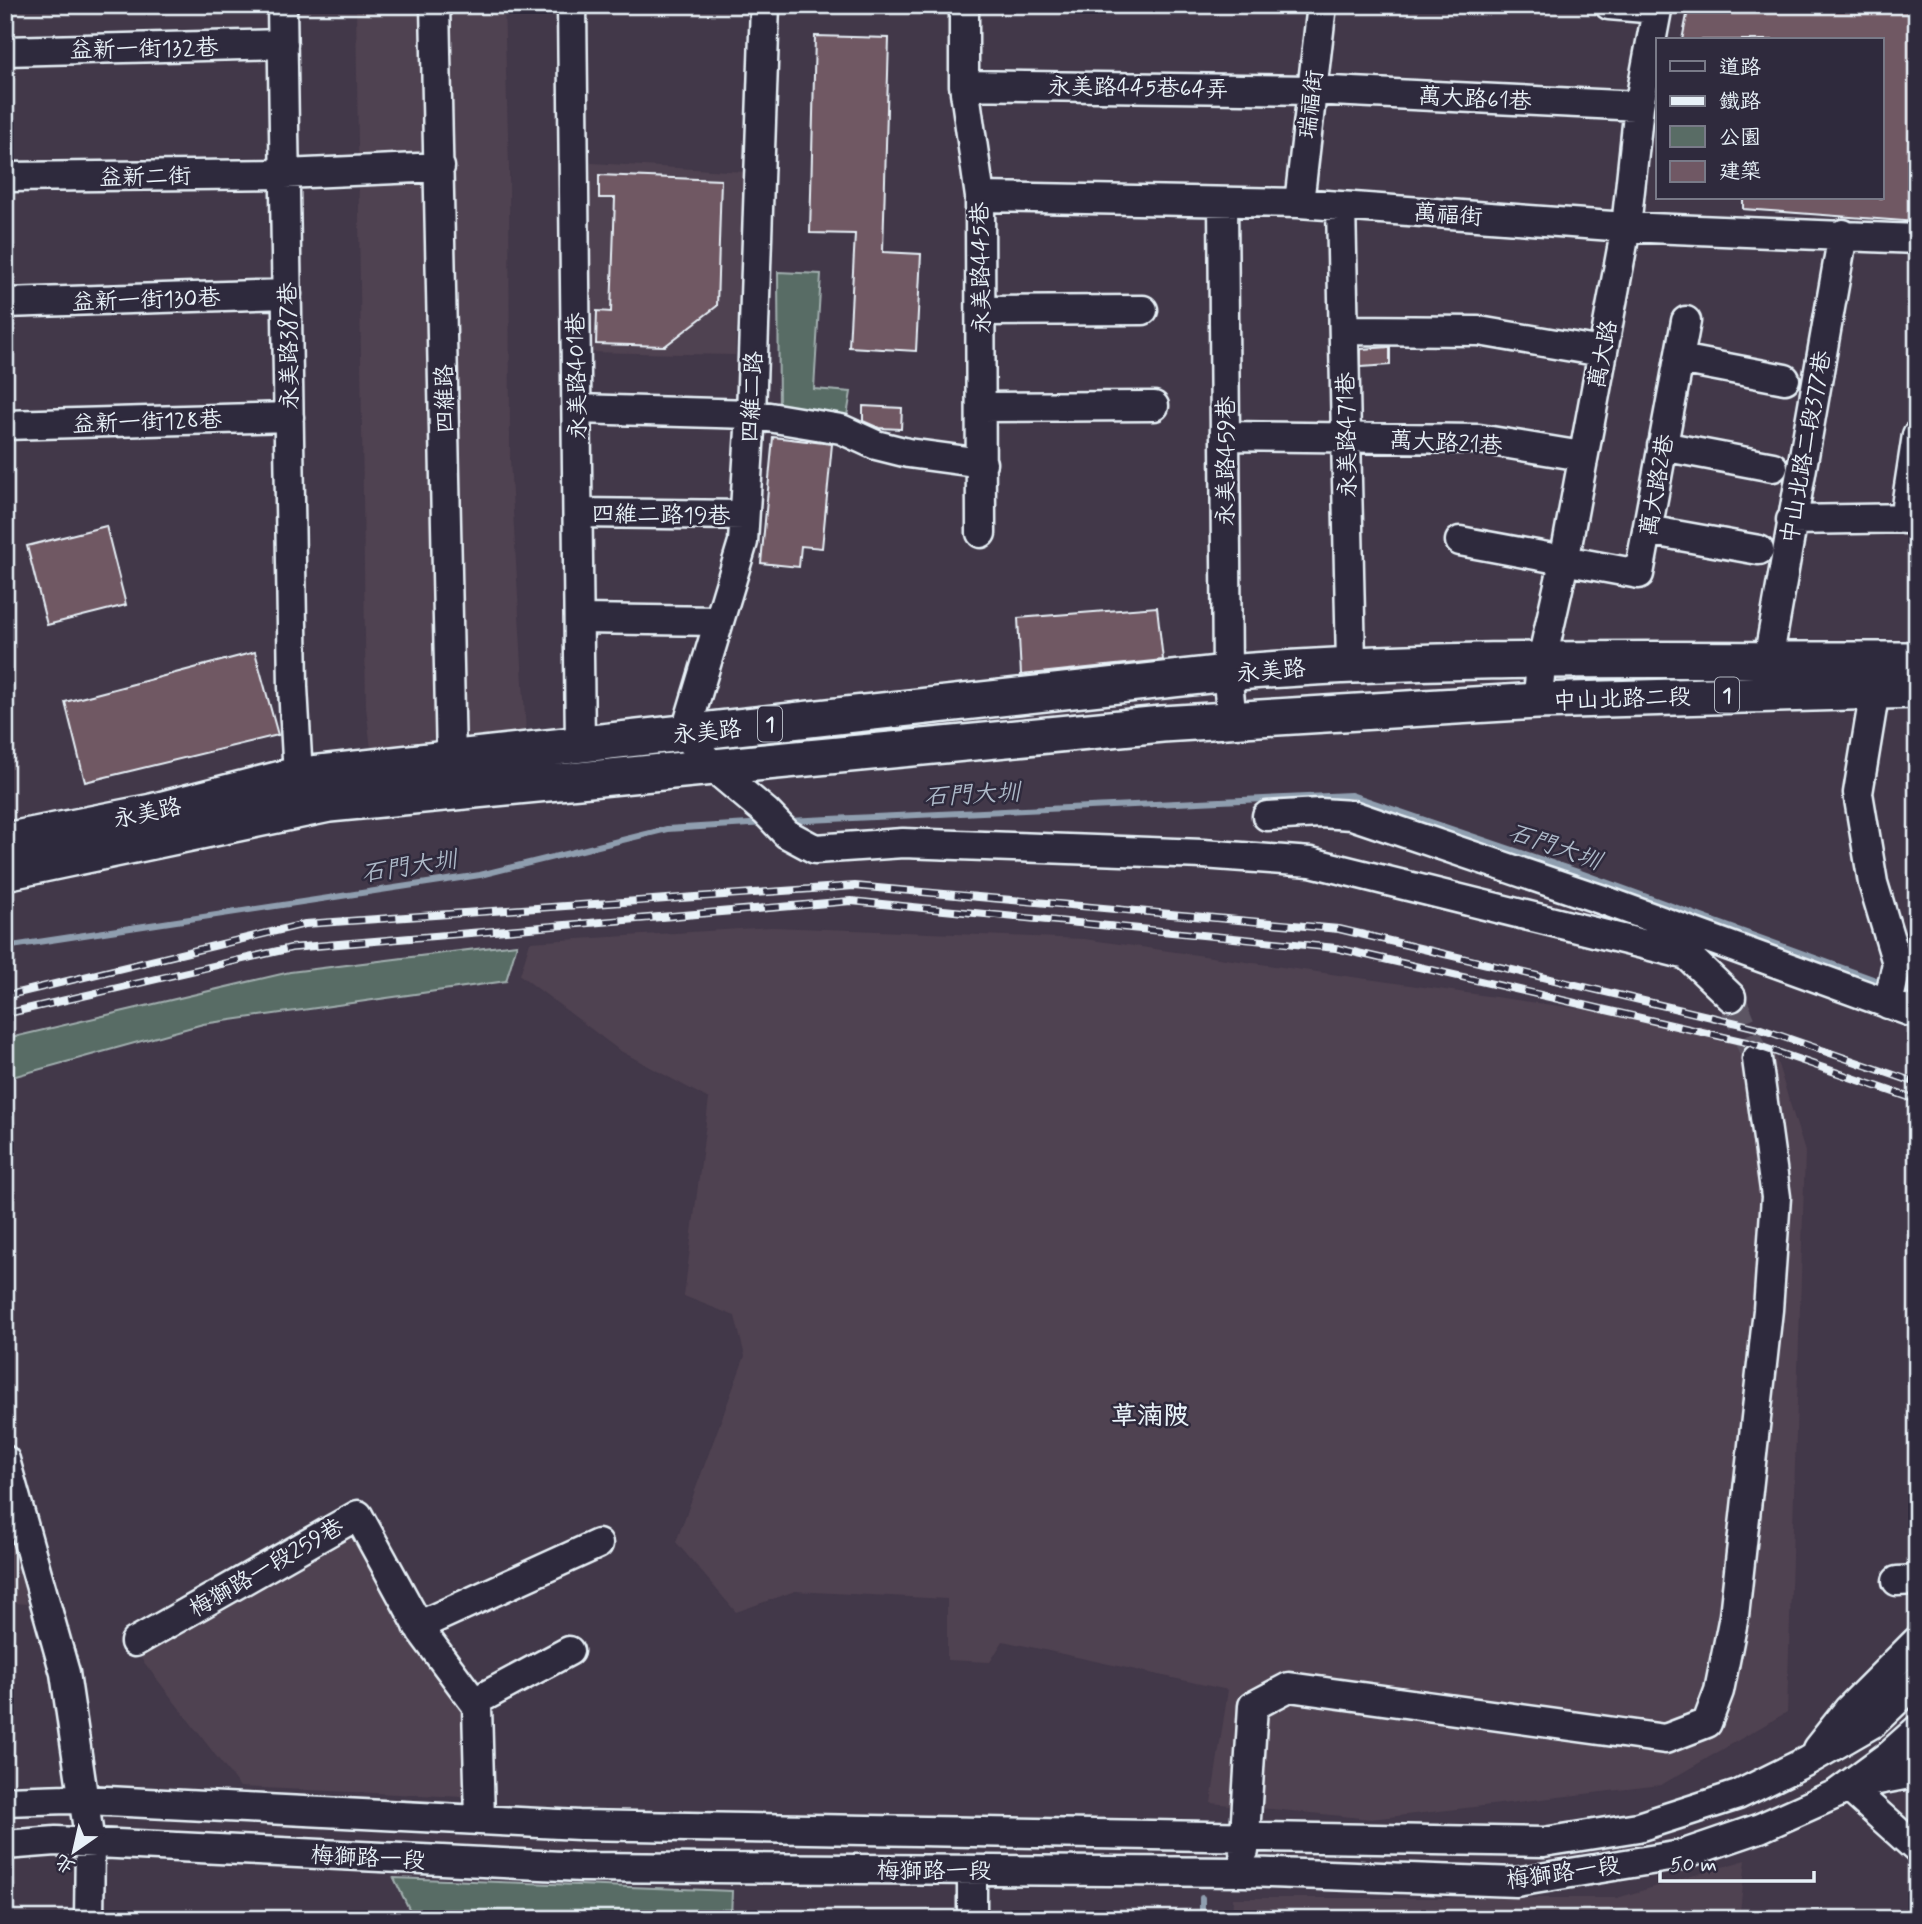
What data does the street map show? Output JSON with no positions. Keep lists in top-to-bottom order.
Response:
{
  "streets": {
    "main road": ["永美路", "1", "中山北路二段"],
    "street": [
      "益新一街132巷",
      "永美路445巷64弄",
      "萬大路61巷",
      "瑞福街",
      "益新二街",
      "萬福街",
      "永美路445巷",
      "益新一街130巷",
      "永美路387巷",
      "萬大路",
      "永美路401巷",
      "四維二路",
      "四維路",
      "益新一街128巷",
      "永美路471巷",
      "萬大路21巷",
      "中山北路二段377巷",
      "永美路459巷",
      "萬大路2巷",
      "四維二路19巷",
      "梅獅路一段259巷",
      "梅獅路一段"
    ]
  },
  "crossings": [
    ["益新一街132巷", "永美路387巷"],
    ["永美路445巷64弄", "萬大路61巷"],
    ["永美路445巷64弄", "瑞福街"],
    ["永美路445巷64弄", "永美路445巷"],
    ["萬大路61巷", "瑞福街"],
    ["萬大路61巷", "萬大路"],
    ["瑞福街", "萬福街"],
    ["益新二街", "永美路387巷"],
    ["益新二街", "四維路"],
    ["萬福街", "永美路445巷"],
    ["萬福街", "萬大路"],
    ["萬福街", "永美路471巷"],
    ["萬福街", "中山北路二段377巷"],
    ["萬福街", "永美路459巷"],
    ["益新一街130巷", "永美路387巷"],
    ["永美路387巷", "益新一街128巷"],
    ["永美路387巷", "永美路"],
    ["萬大路", "萬大路21巷"],
    ["萬大路", "萬大路2巷"],
    ["萬大路", "永美路"],
    ["萬大路", "中山北路二段"],
    ["永美路401巷", "四維二路19巷"],
    ["永美路401巷", "永美路"],
    ["四維二路", "四維二路19巷"],
    ["四維二路", "永美路"],
    ["四維路", "永美路"],
    ["永美路471巷", "萬大路21巷"],
    ["永美路471巷", "永美路"],
    ["萬大路21巷", "永美路459巷"],
    ["中山北路二段377巷", "中山北路二段"],
    ["永美路459巷", "永美路"],
    ["永美路", "中山北路二段"]
  ],
  "districts": ["草湳陂"],
  "water": ["石門大圳"],
  "legend": [
    "道路",
    "鐵路",
    "公園",
    "建築"
  ],
  "scale_bar": "50 m",
  "north": "bottom left"
}
